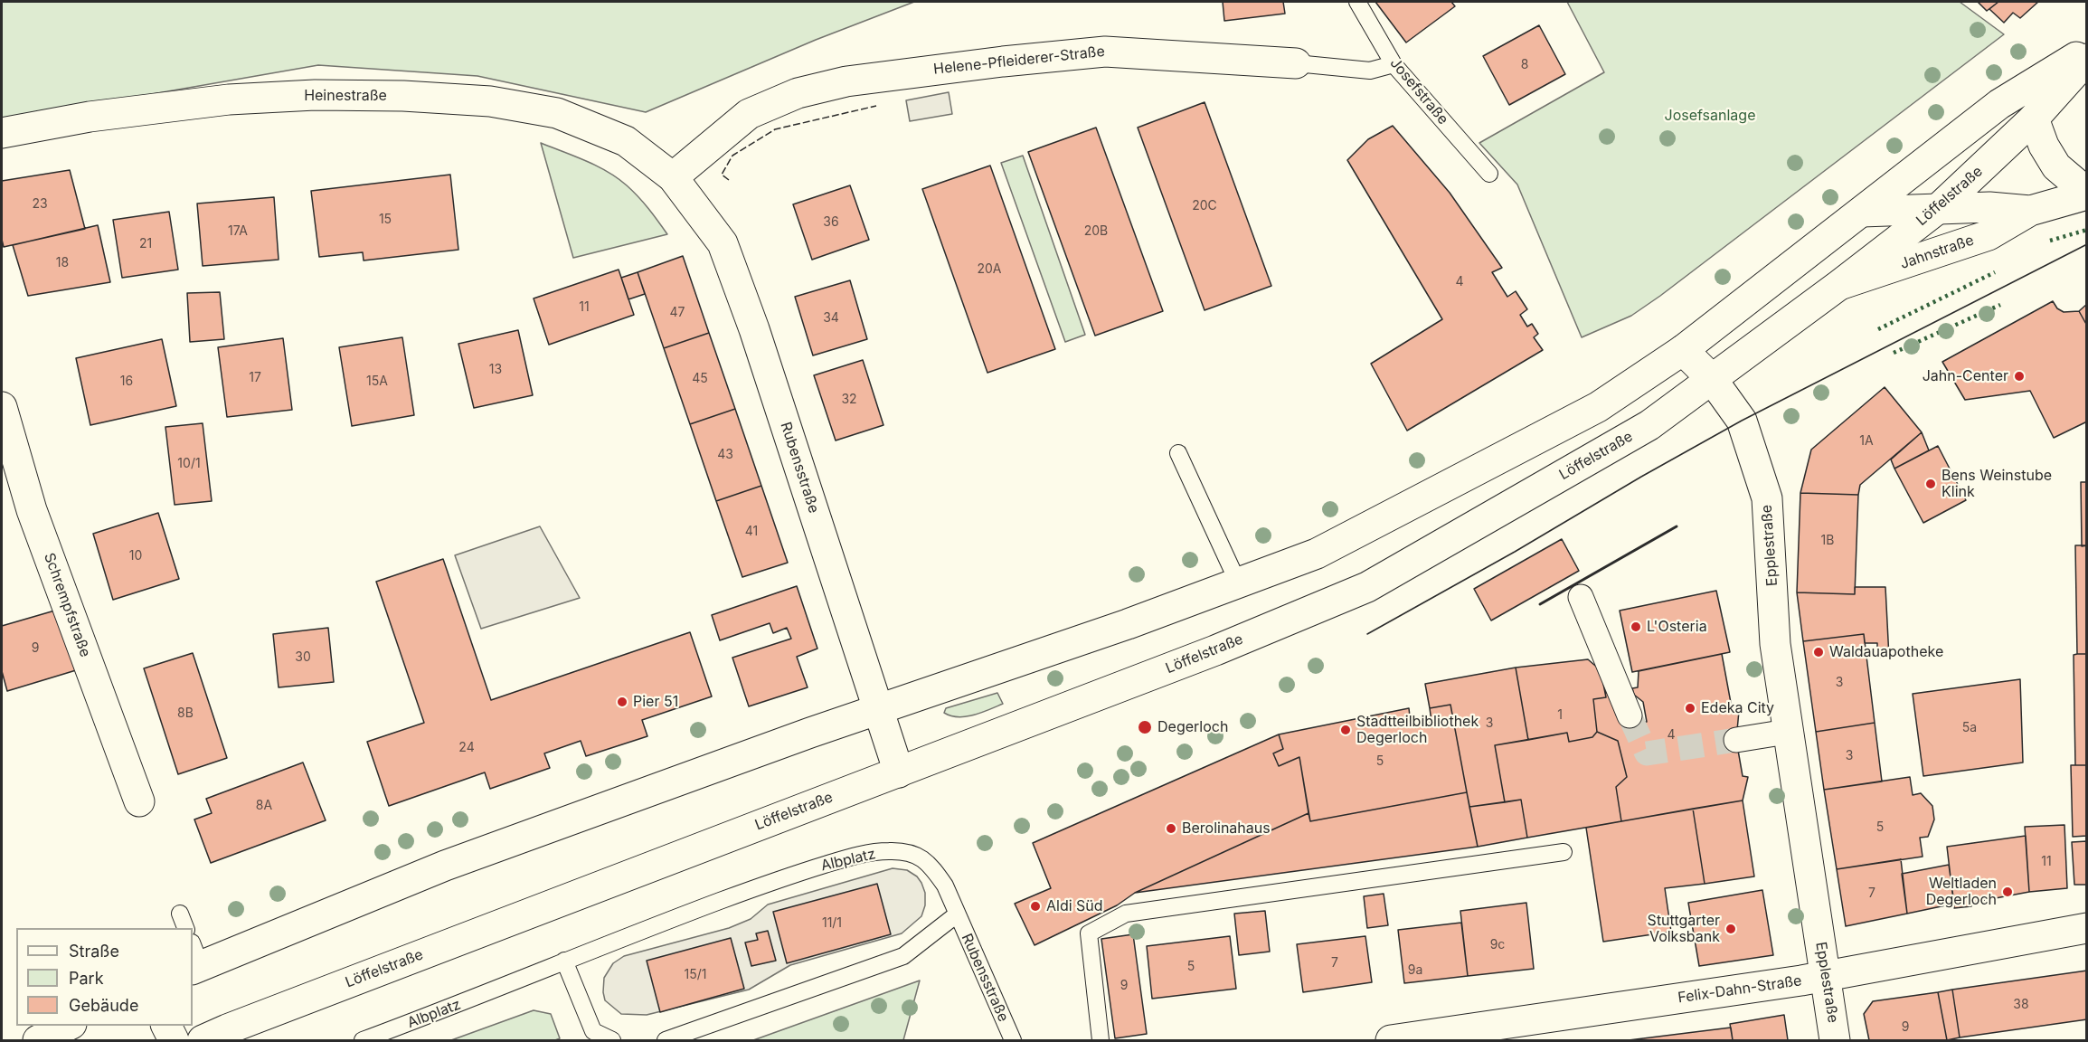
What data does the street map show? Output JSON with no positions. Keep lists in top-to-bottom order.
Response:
{
  "streets": {
    "main road": [
      "Helene-Pfleiderer-Straße",
      "Heinestraße",
      "Löffelstraße",
      "Jahnstraße",
      "Rubensstraße",
      "Epplestraße",
      "Schrempfstraße",
      "Felix-Dahn-Straße"
    ],
    "lane": ["Josefstraße", "Albplatz"]
  },
  "crossings": [
    ["Helene-Pfleiderer-Straße", "Josefstraße"],
    ["Helene-Pfleiderer-Straße", "Heinestraße"],
    ["Helene-Pfleiderer-Straße", "Rubensstraße"],
    ["Heinestraße", "Rubensstraße"],
    ["Löffelstraße", "Jahnstraße"],
    ["Löffelstraße", "Rubensstraße"],
    ["Löffelstraße", "Epplestraße"],
    ["Rubensstraße", "Albplatz"],
    ["Epplestraße", "Felix-Dahn-Straße"]
  ],
  "parks": ["Josefsanlage"],
  "places": [
    "Jahn-Center",
    "Bens Weinstube Klink",
    "L'Osteria",
    "Waldauapotheke",
    "Pier 51",
    "Edeka City",
    "Degerloch",
    "Stadtteilbibliothek Degerloch",
    "Berolinahaus",
    "Weltladen Degerloch",
    "Aldi Süd",
    "Stuttgarter Volksbank"
  ],
  "house_numbers": [
    "8",
    "23",
    "20C",
    "15",
    "36",
    "17A",
    "20B",
    "21",
    "18",
    "20A",
    "4",
    "11",
    "47",
    "34",
    "13",
    "17",
    "45",
    "16",
    "15A",
    "32",
    "1A",
    "43",
    "10/1",
    "41",
    "1B",
    "10",
    "9",
    "30",
    "3",
    "8B",
    "1",
    "3",
    "5a",
    "4",
    "24",
    "3",
    "5",
    "8A",
    "5",
    "11",
    "7",
    "11/1",
    "9c",
    "7",
    "5",
    "9a",
    "15/1",
    "9",
    "38",
    "9"
  ],
  "legend": ["Straße", "Park", "Gebäude"]
}
